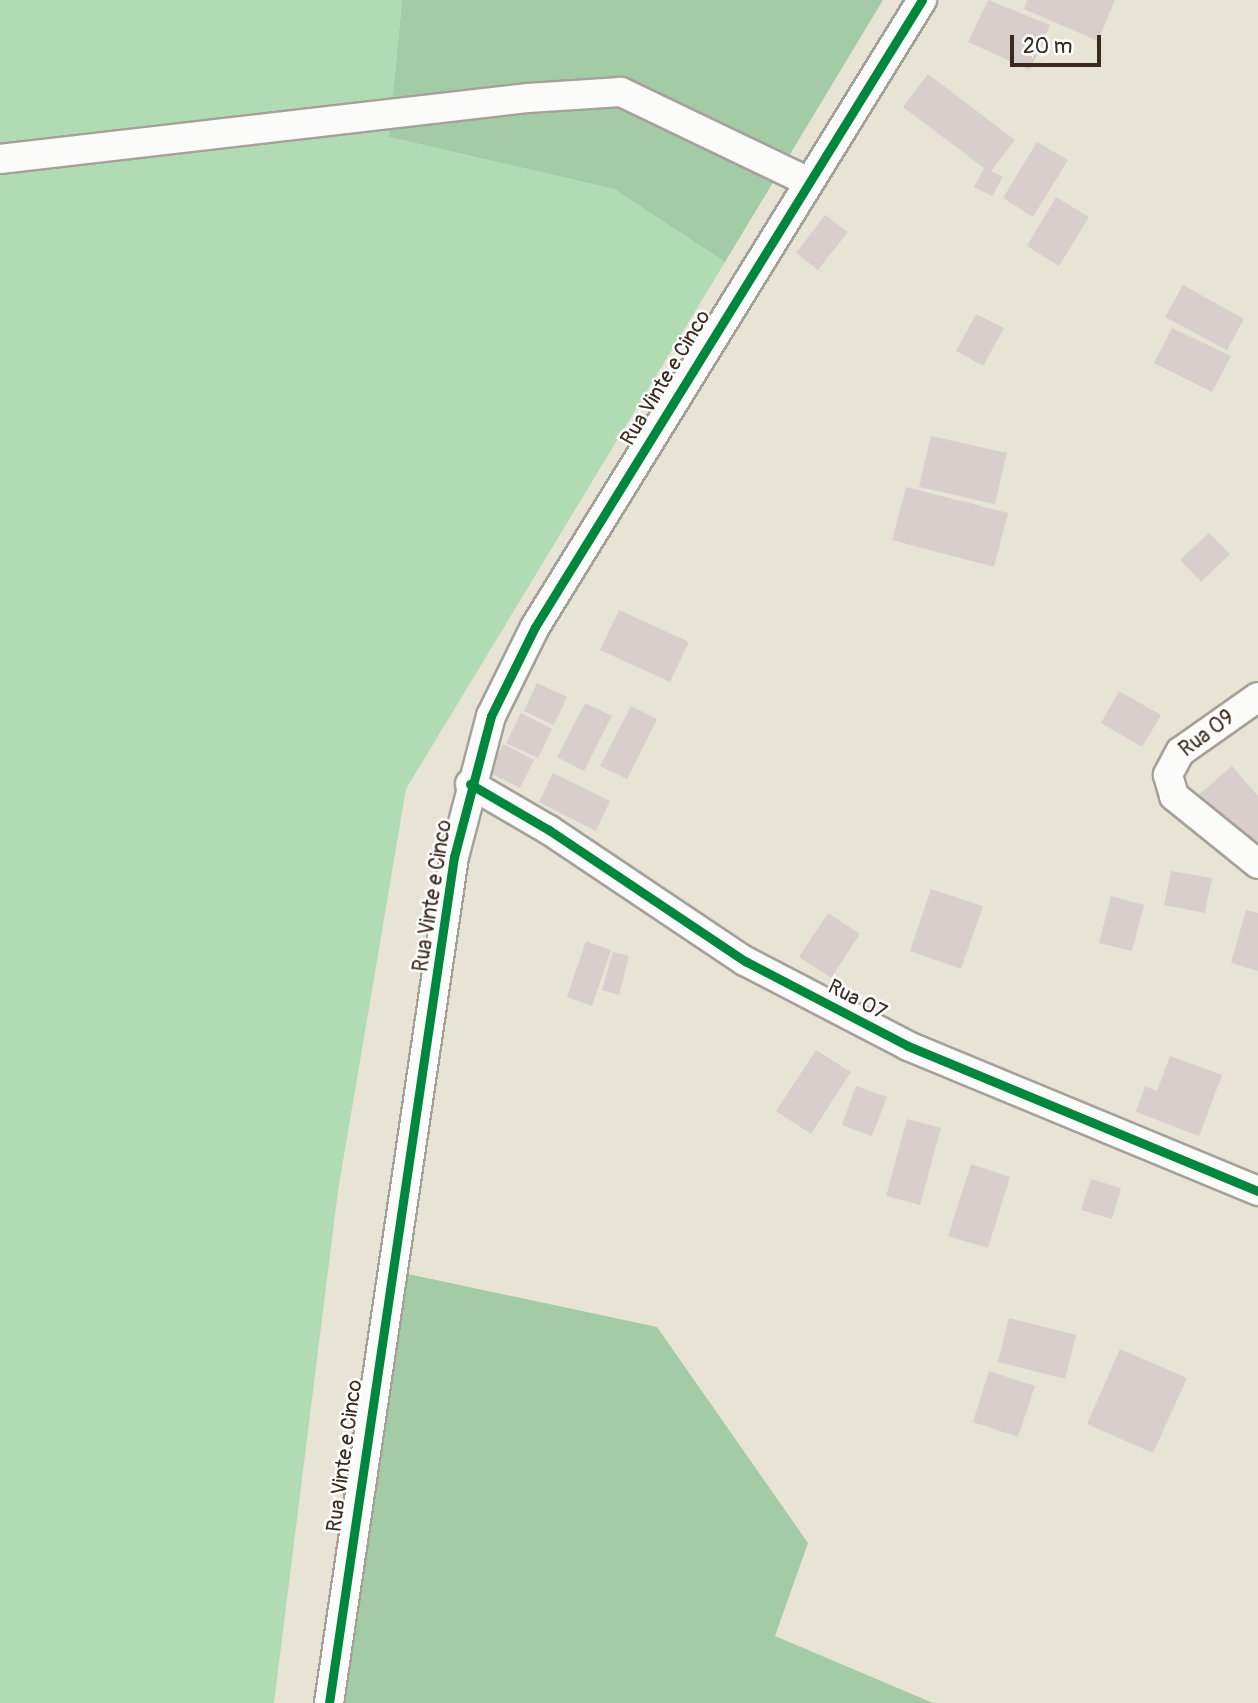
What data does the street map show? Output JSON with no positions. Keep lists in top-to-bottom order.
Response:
{
  "streets": {
    "street": ["Rua Vinte e Cinco", "Rua 09", "Rua 07"]
  },
  "crossings": [
    ["Rua Vinte e Cinco", "Rua 07"]
  ],
  "scale_bar": "20 m"
}
